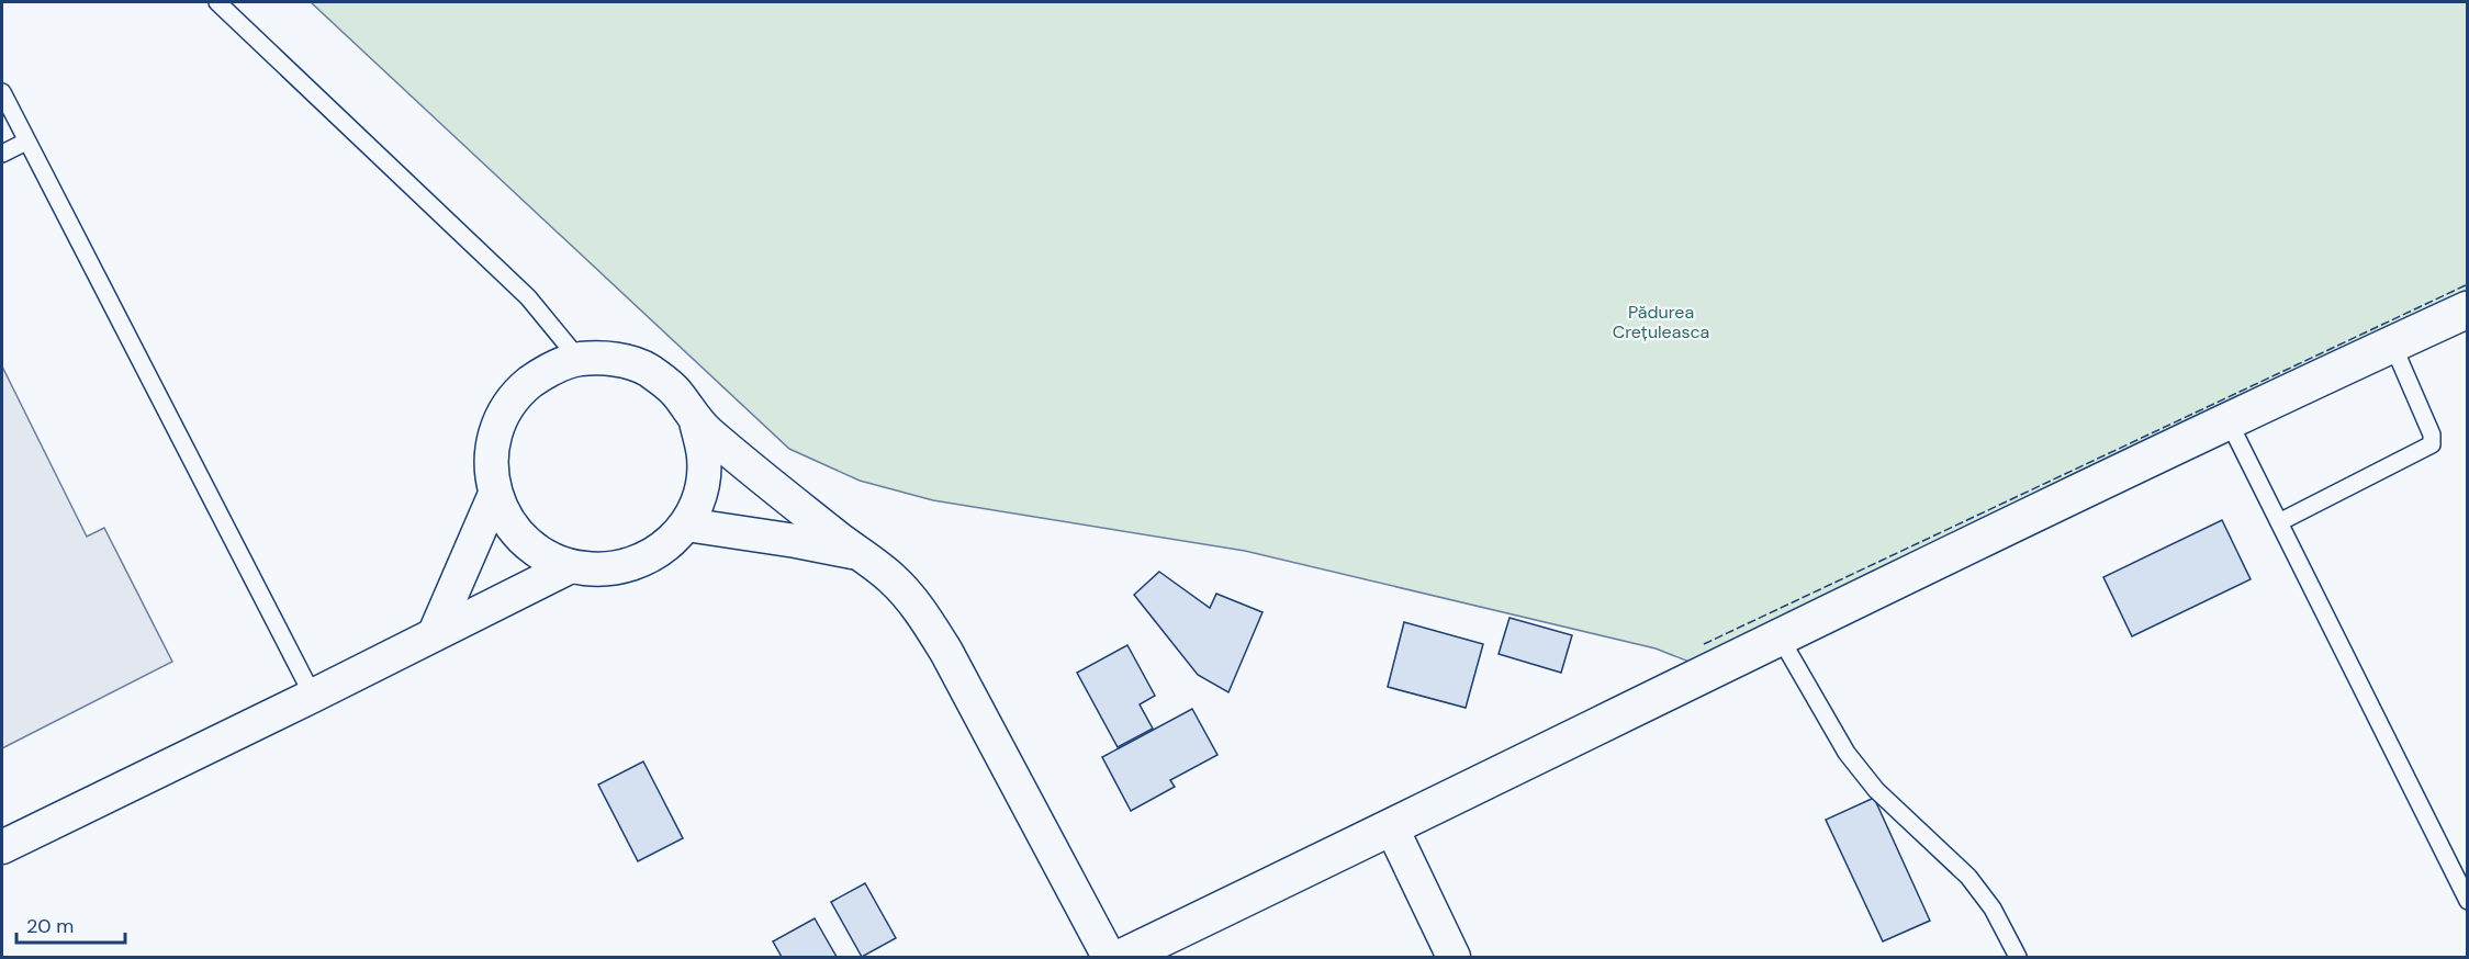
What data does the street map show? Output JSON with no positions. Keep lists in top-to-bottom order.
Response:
{
  "parks": ["Pădurea Crețuleasca"],
  "scale_bar": "20 m"
}
